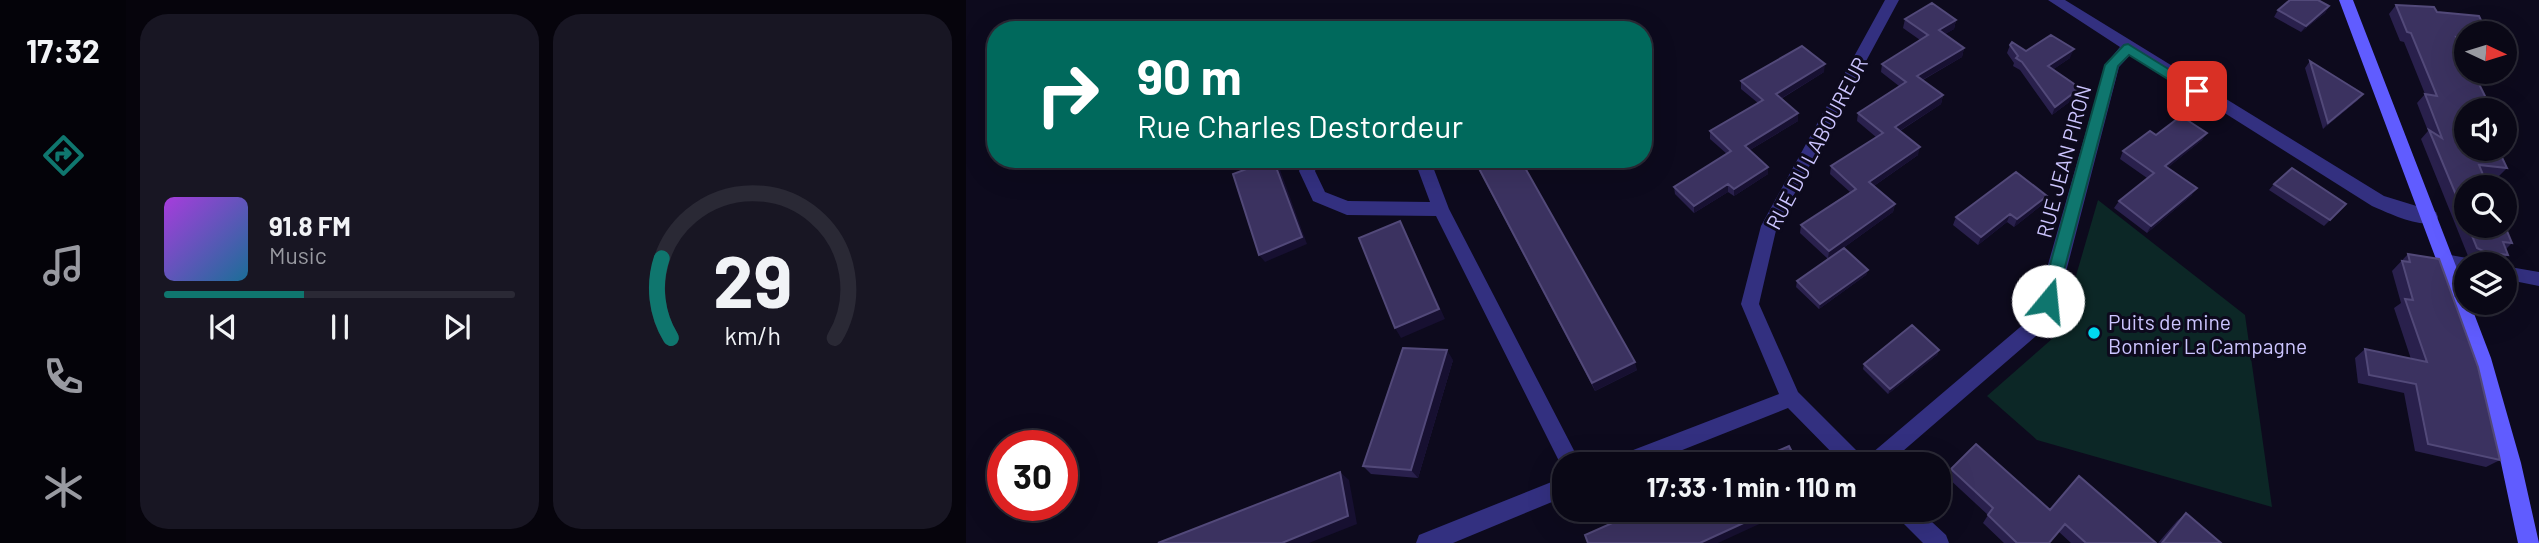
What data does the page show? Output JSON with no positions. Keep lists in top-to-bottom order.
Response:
{
  "streets": {
    "street": ["RUE DU LABOUREUR", "RUE JEAN PIRON"]
  },
  "places": ["Puits de mine Bonnier La Campagne"],
  "north": "right",
  "page": {
    "tabs": "17:32",
    "turn": ["90 m", "Rue Charles Destordeur"],
    "song": ["91.8 FM", "Music"],
    "limit": "30",
    "trip": "17:33 · 1 min · 110 m",
    "gauge": ["29", "km/h"]
  }
}
